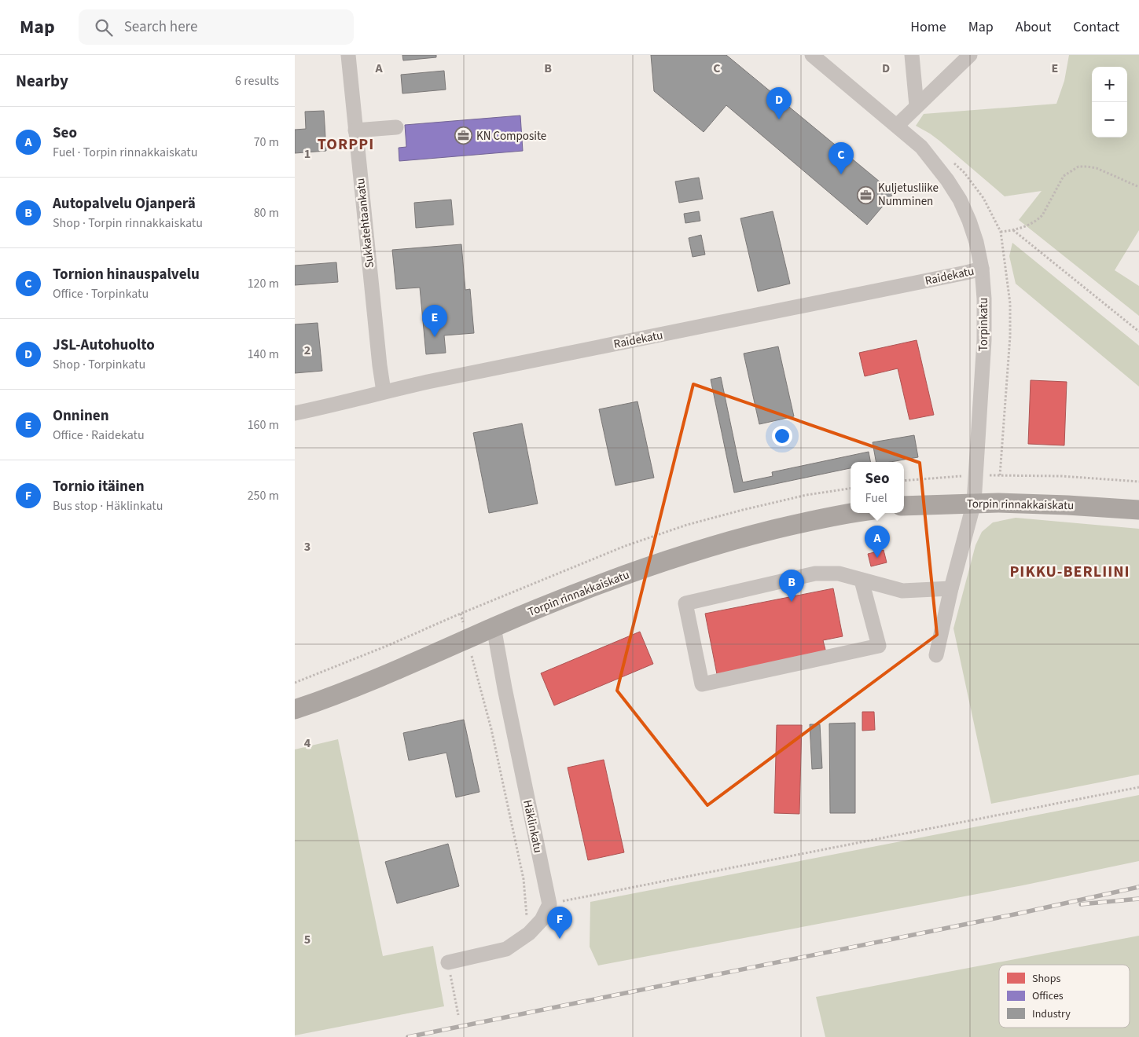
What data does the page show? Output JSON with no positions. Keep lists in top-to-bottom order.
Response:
{
  "streets": {
    "main road": ["Torpin rinnakkaiskatu"],
    "street": [
      "Sukkatehtaankatu",
      "Raidekatu",
      "Torpinkatu",
      "Häklinkatu"
    ]
  },
  "crossings": [
    ["Sukkatehtaankatu", "Raidekatu"],
    ["Raidekatu", "Torpinkatu"],
    ["Torpinkatu", "Torpin rinnakkaiskatu"],
    ["Torpin rinnakkaiskatu", "Häklinkatu"]
  ],
  "districts": ["TORPPI", "PIKKU-BERLIINI"],
  "places": {
    "office": ["KN Composite", "Kuljetusliike Numminen"]
  },
  "legend": ["Shops", "Offices", "Industry"],
  "page": {
    "header": "Map",
    "search": "Search here",
    "nav": [
      "Home",
      "Map",
      "About",
      "Contact"
    ],
    "heading": ["Nearby", "6 results"],
    "map_buttons": ["+", "−"],
    "pins": [
      "D",
      "C",
      "E",
      "A",
      "B",
      "F"
    ],
    "list": [
      {
        "mark": "A",
        "name": "Seo",
        "note": "Fuel · Torpin rinnakkaiskatu",
        "value": "70 m"
      },
      {
        "mark": "B",
        "name": "Autopalvelu Ojanperä",
        "note": "Shop · Torpin rinnakkaiskatu",
        "value": "80 m"
      },
      {
        "mark": "C",
        "name": "Tornion hinauspalvelu",
        "note": "Office · Torpinkatu",
        "value": "120 m"
      },
      {
        "mark": "D",
        "name": "JSL-Autohuolto",
        "note": "Shop · Torpinkatu",
        "value": "140 m"
      },
      {
        "mark": "E",
        "name": "Onninen",
        "note": "Office · Raidekatu",
        "value": "160 m"
      },
      {
        "mark": "F",
        "name": "Tornio itäinen",
        "note": "Bus stop · Häklinkatu",
        "value": "250 m"
      }
    ],
    "popup": ["Seo", "Fuel"]
  },
  "grid": {
    "columns": [
      "A",
      "B",
      "C",
      "D",
      "E"
    ],
    "rows": [
      "1",
      "2",
      "3",
      "4",
      "5"
    ]
  }
}
